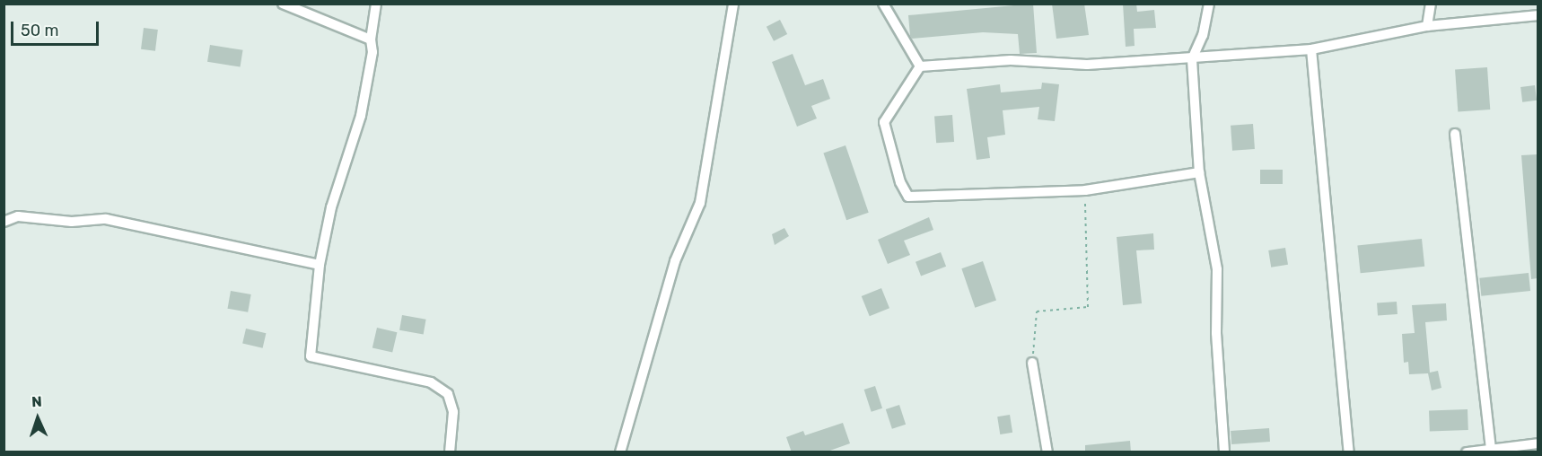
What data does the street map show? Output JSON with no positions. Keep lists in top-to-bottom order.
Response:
{
  "scale_bar": "50 m",
  "north": "top"
}
